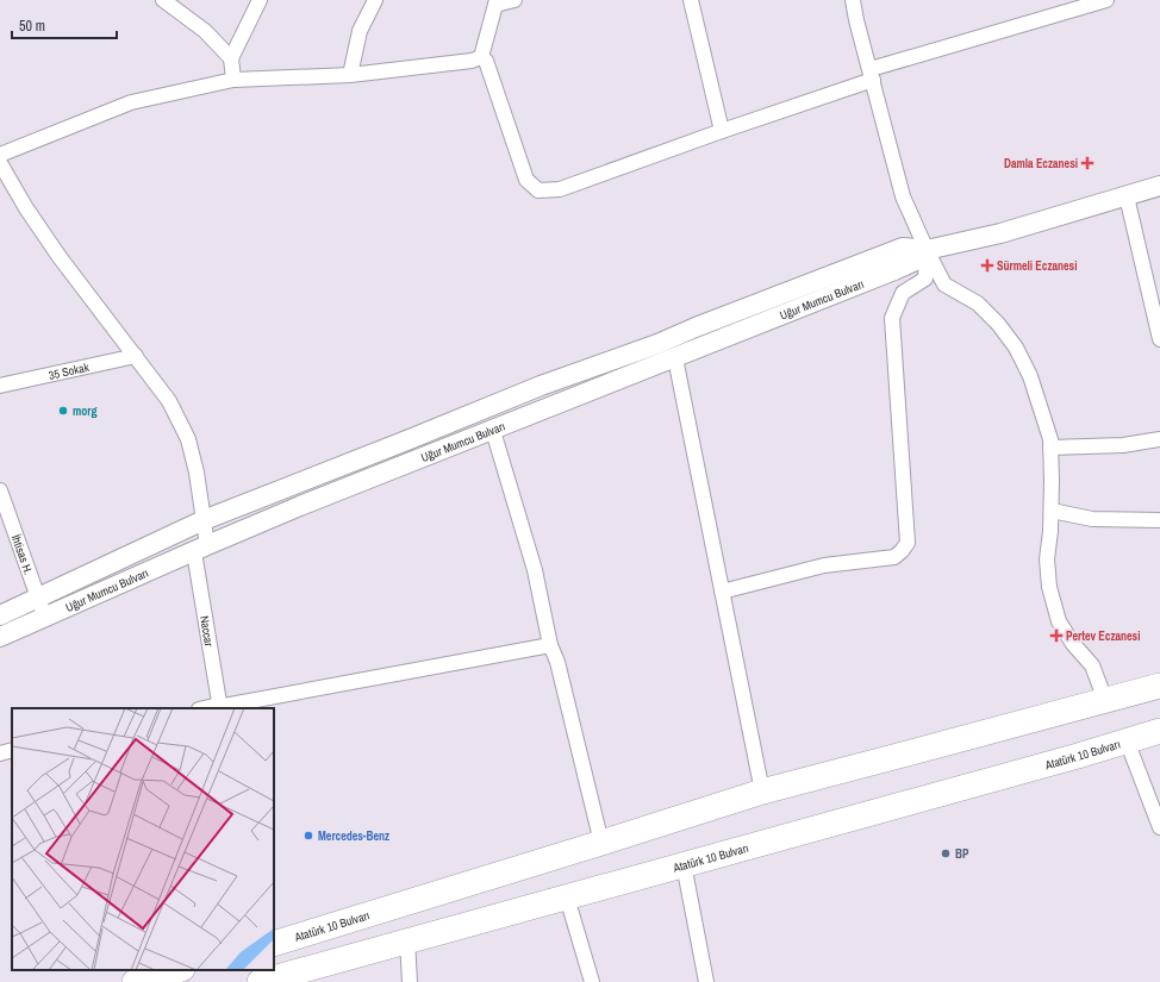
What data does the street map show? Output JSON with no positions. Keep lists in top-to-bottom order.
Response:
{
  "streets": {
    "highway": ["Atatürk 10 Bulvarı"],
    "street": [
      "Uğur Mumcu Bulvarı",
      "35 Sokak",
      "İhtisas H.",
      "Naccar"
    ]
  },
  "crossings": [
    ["Uğur Mumcu Bulvarı", "İhtisas H."],
    ["Uğur Mumcu Bulvarı", "Naccar"],
    ["35 Sokak", "Naccar"]
  ],
  "places": {
    "health": ["Damla Eczanesi", "Sürmeli Eczanesi", "Pertev Eczanesi"],
    "other": ["morg", "Mercedes-Benz", "BP"]
  },
  "scale_bar": "50 m"
}
